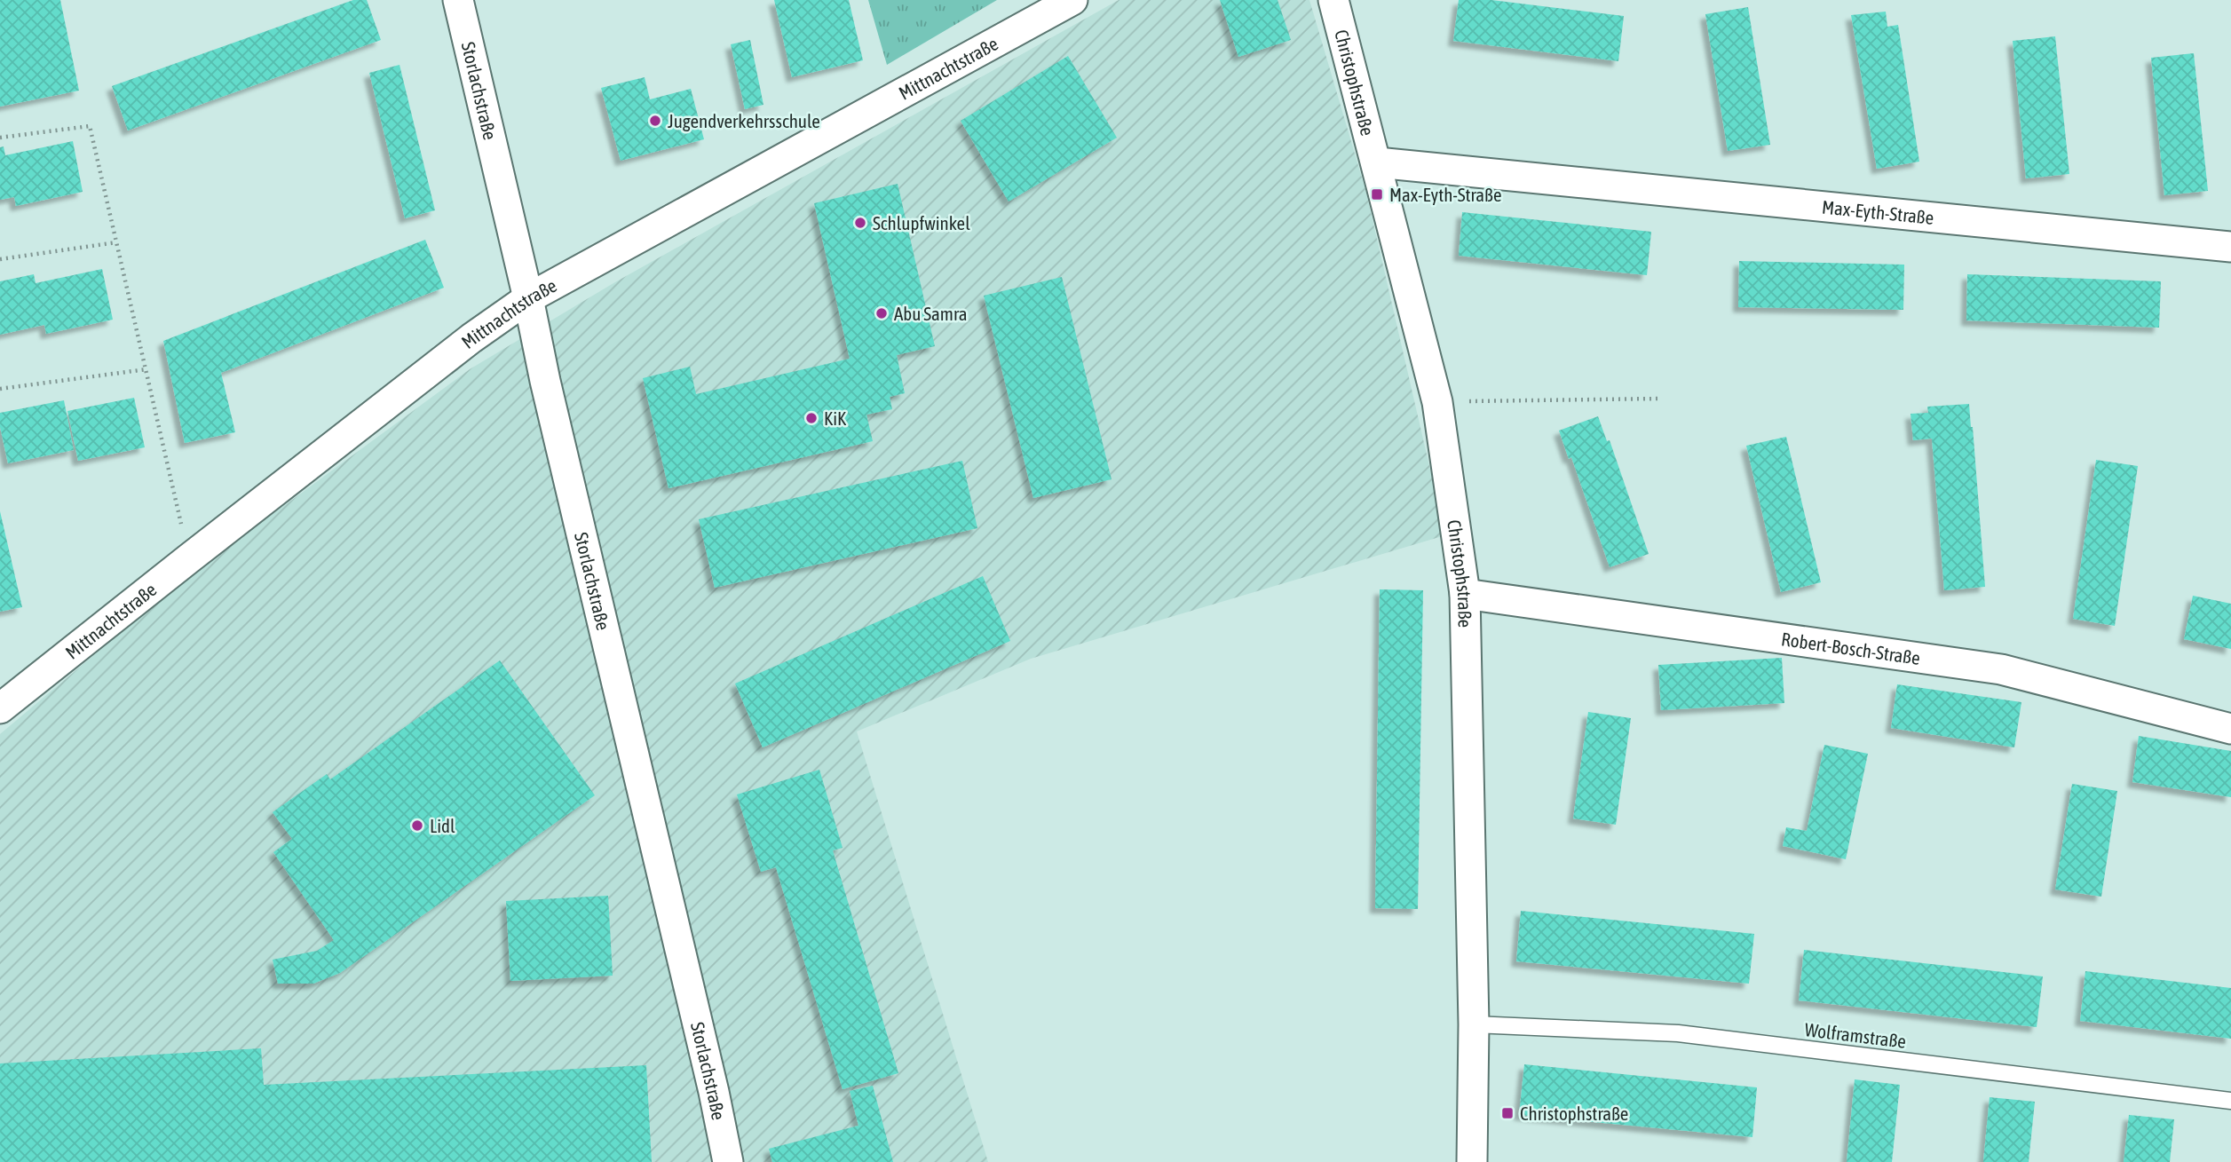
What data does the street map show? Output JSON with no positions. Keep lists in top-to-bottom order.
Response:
{
  "streets": {
    "street": [
      "Mittnachtstraße",
      "Christophstraße",
      "Storlachstraße",
      "Max-Eyth-Straße",
      "Robert-Bosch-Straße"
    ],
    "lane": ["Wolframstraße"]
  },
  "crossings": [
    ["Mittnachtstraße", "Storlachstraße"],
    ["Christophstraße", "Max-Eyth-Straße"],
    ["Christophstraße", "Robert-Bosch-Straße"],
    ["Christophstraße", "Wolframstraße"]
  ],
  "places": {
    "other": [
      "Jugendverkehrsschule",
      "Schlupfwinkel",
      "Abu Samra",
      "KiK",
      "Lidl"
    ],
    "transit": ["Max-Eyth-Straße", "Christophstraße"]
  }
}
